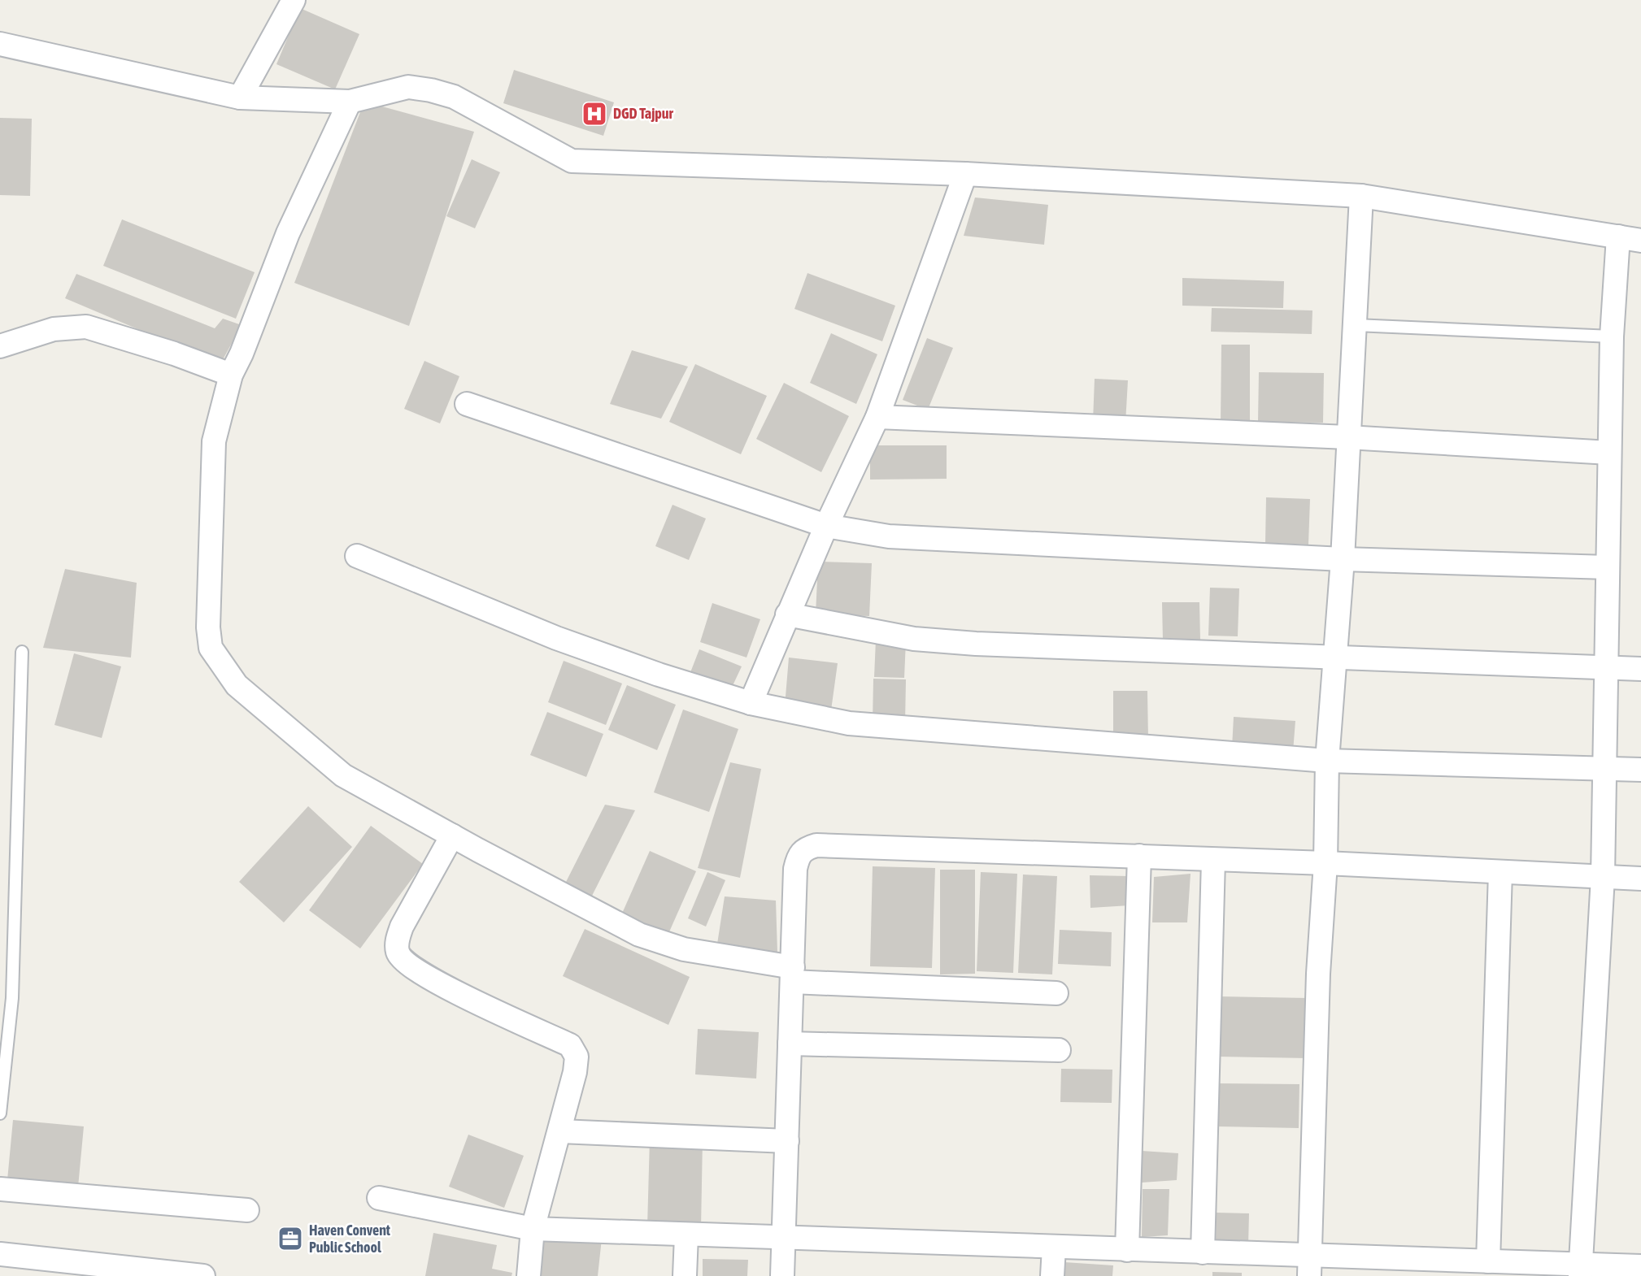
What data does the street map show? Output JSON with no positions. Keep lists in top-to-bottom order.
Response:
{
  "places": {
    "hospital": ["DGD Tajpur"],
    "office": ["Haven Convent Public School"]
  }
}
